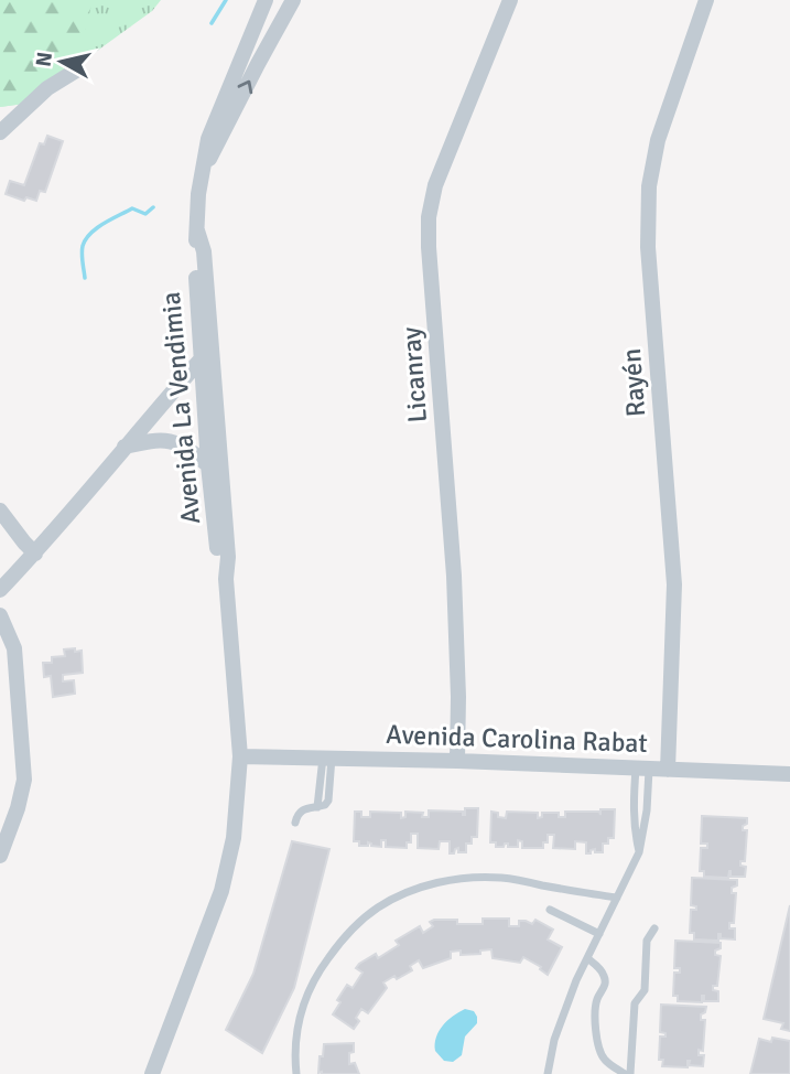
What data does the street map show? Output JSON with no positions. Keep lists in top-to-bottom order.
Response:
{
  "streets": {
    "street": [
      "Licanray",
      "Rayén",
      "Avenida La Vendimia",
      "Avenida Carolina Rabat"
    ]
  },
  "crossings": [
    ["Licanray", "Avenida Carolina Rabat"],
    ["Rayén", "Avenida Carolina Rabat"],
    ["Avenida La Vendimia", "Avenida Carolina Rabat"]
  ],
  "north": "left"
}
